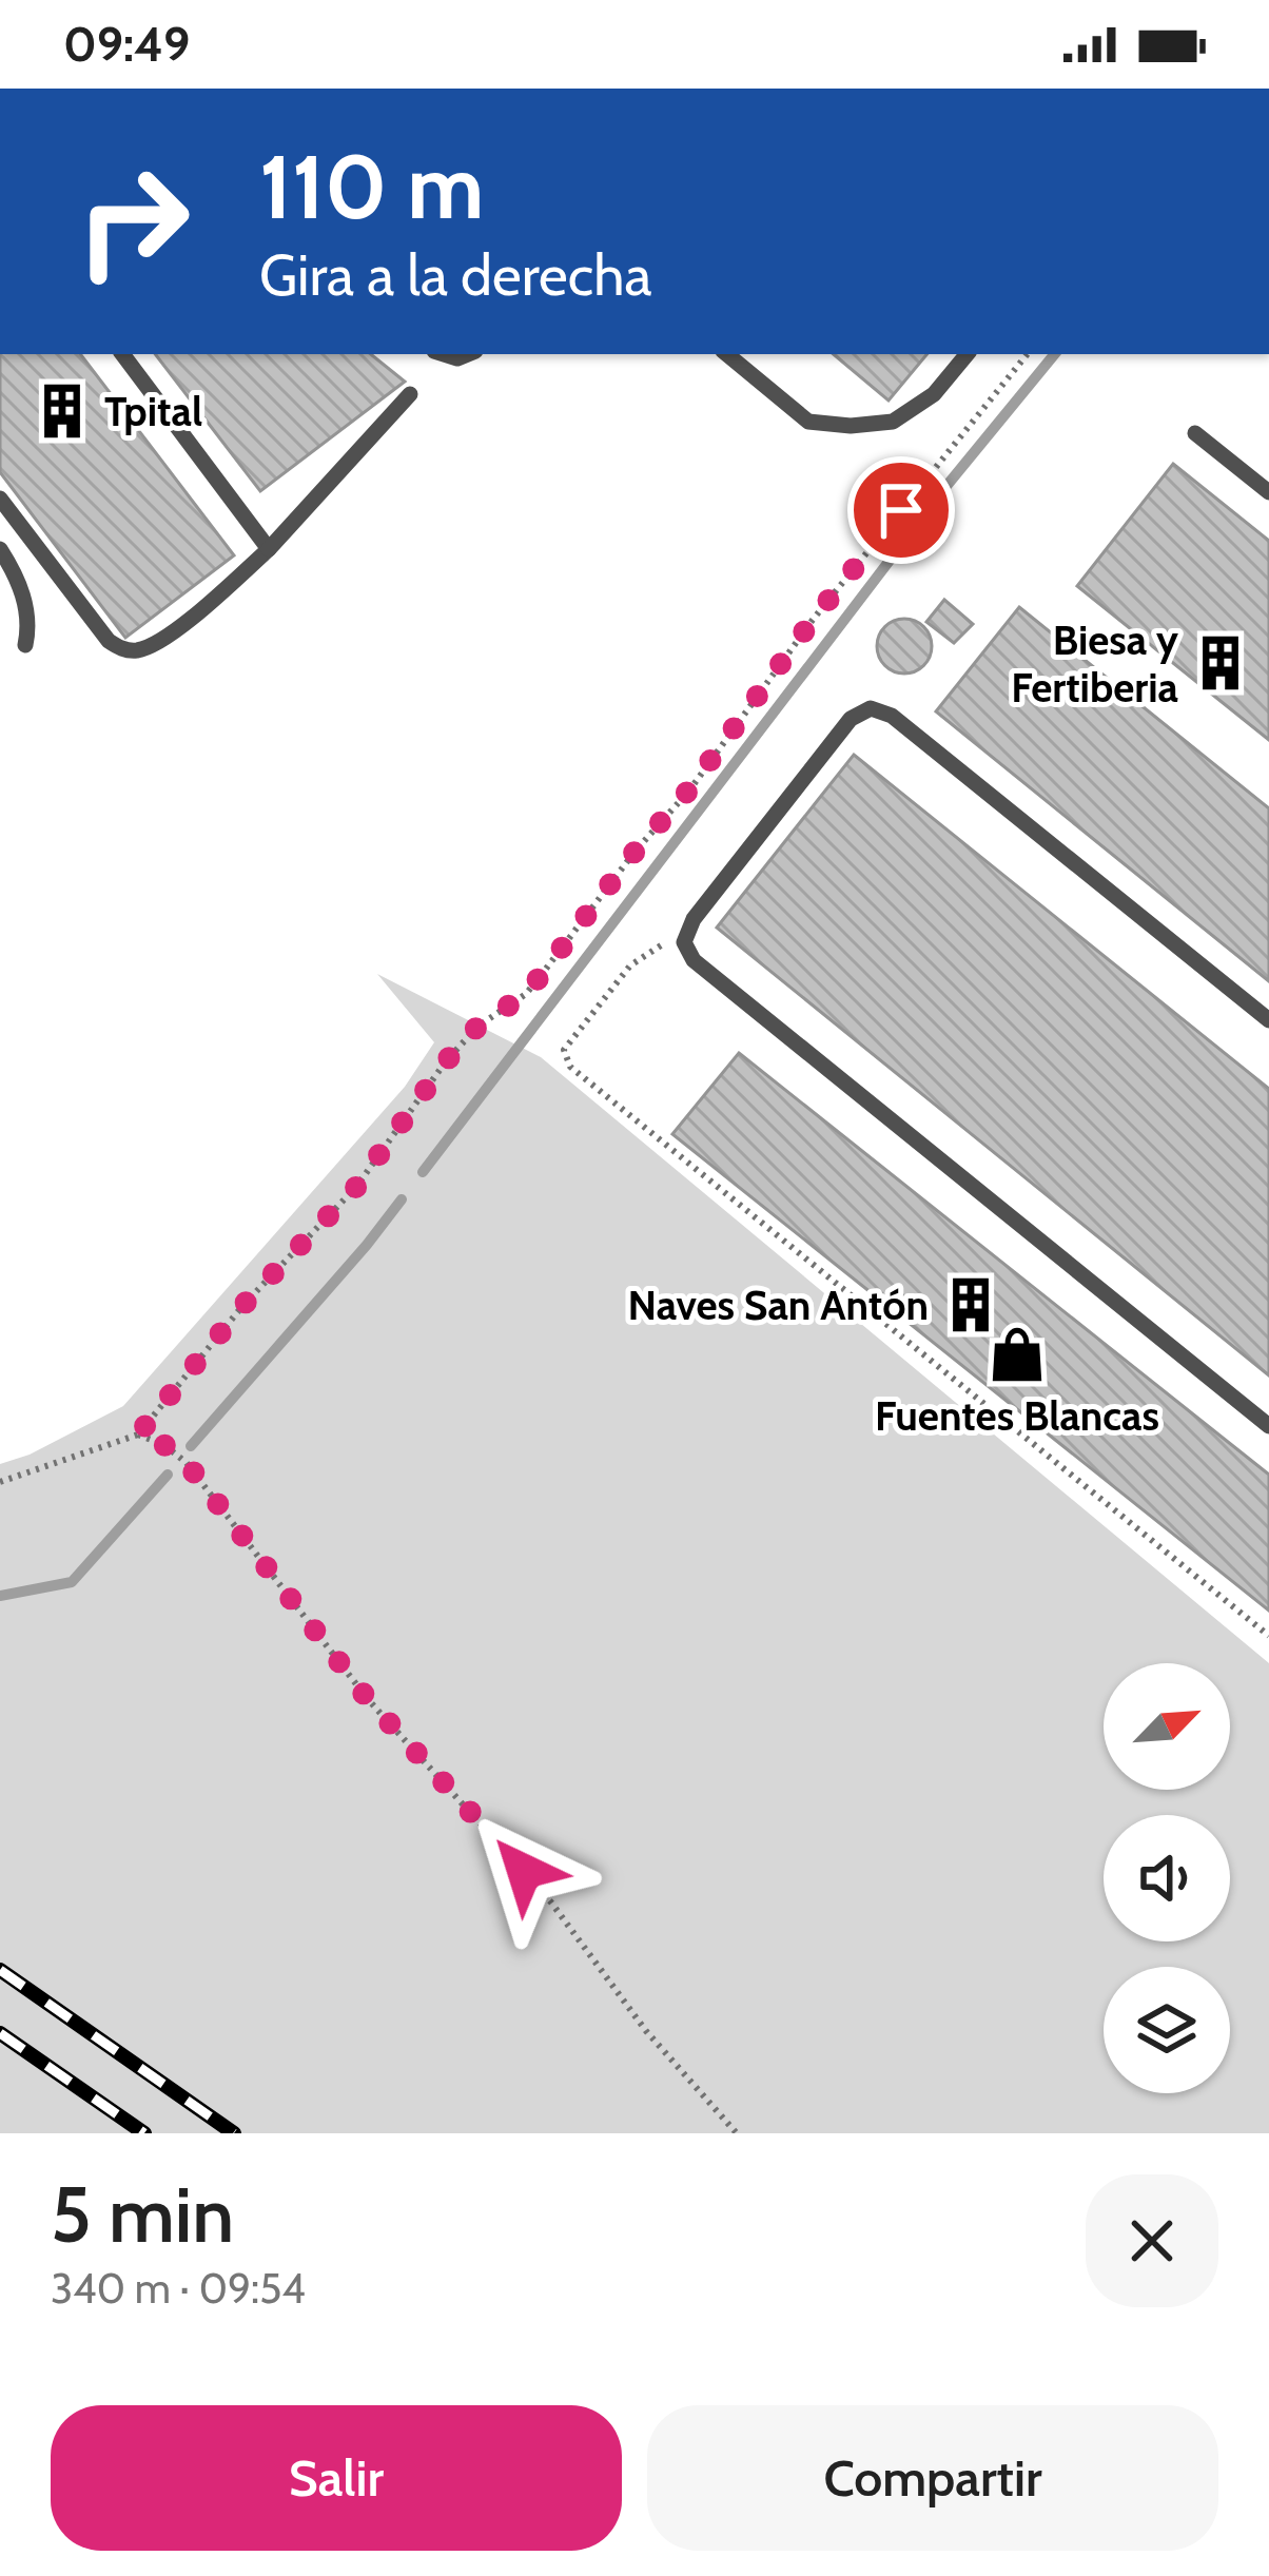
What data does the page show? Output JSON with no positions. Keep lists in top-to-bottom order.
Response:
{
  "places": {
    "building": ["Tpital", "Biesa y Fertiberia", "Naves San Antón"],
    "shop": ["Fuentes Blancas"]
  },
  "north": "top right",
  "page": {
    "status": "09:49",
    "turn": ["110 m", "Gira a la derecha"],
    "heading": ["5 min", "340 m · 09:54"],
    "buttons": ["Salir", "Compartir"]
  }
}
